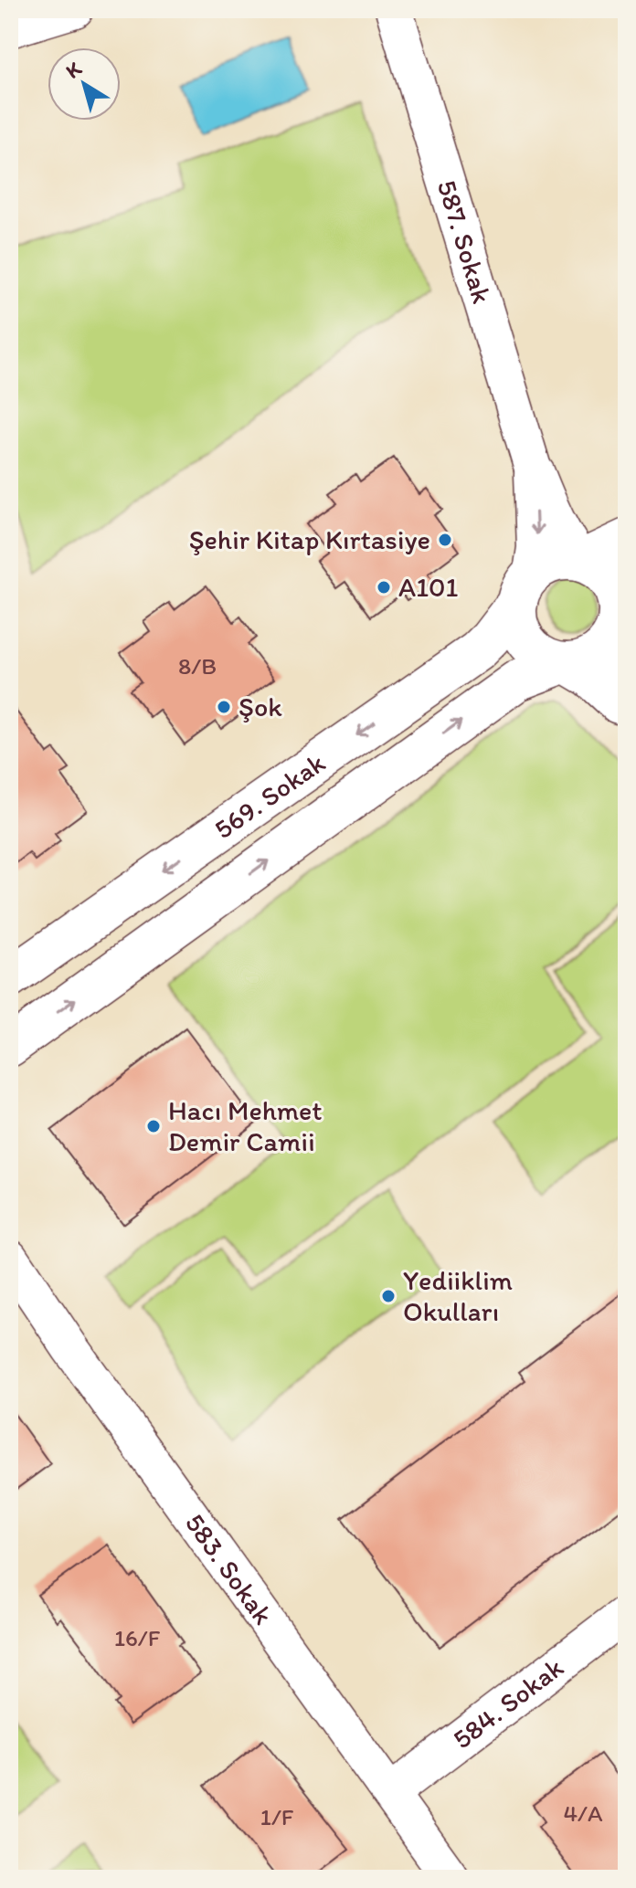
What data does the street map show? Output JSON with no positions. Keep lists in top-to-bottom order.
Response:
{
  "streets": {
    "street": [
      "587. Sokak",
      "569. Sokak",
      "583. Sokak",
      "584. Sokak"
    ]
  },
  "crossings": [
    ["583. Sokak", "584. Sokak"]
  ],
  "places": [
    "Şehir Kitap Kırtasiye",
    "A101",
    "Şok",
    "Hacı Mehmet Demir Camii",
    "Yediiklim Okulları"
  ],
  "house_numbers": [
    "8/B",
    "16/F",
    "4/A",
    "1/F"
  ],
  "north": "top left"
}
